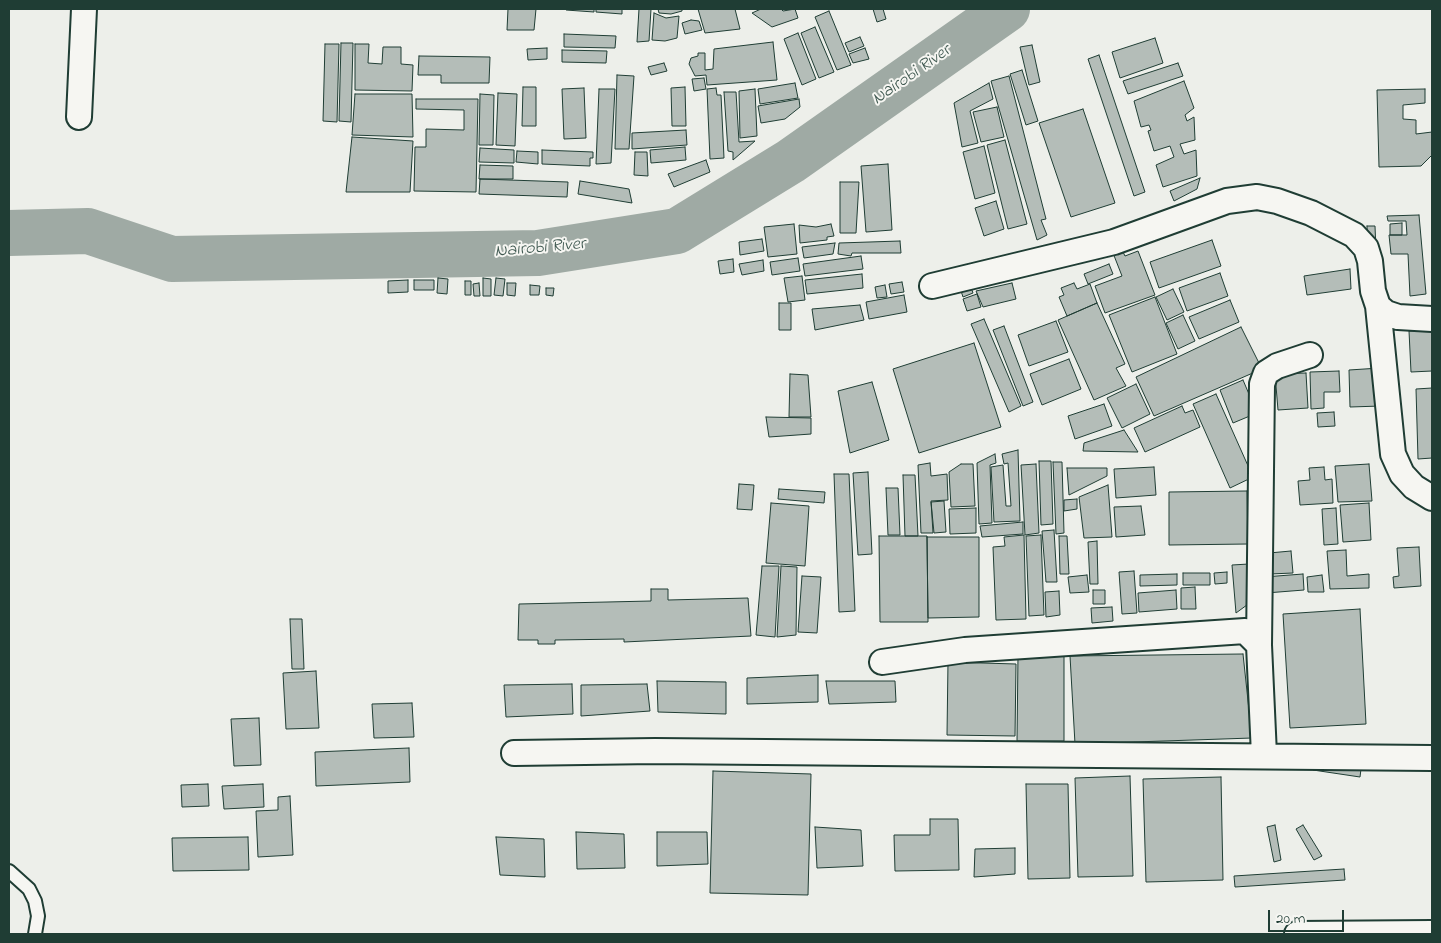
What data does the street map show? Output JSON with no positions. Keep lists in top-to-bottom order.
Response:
{
  "water": ["Nairobi River"],
  "scale_bar": "20 m"
}
